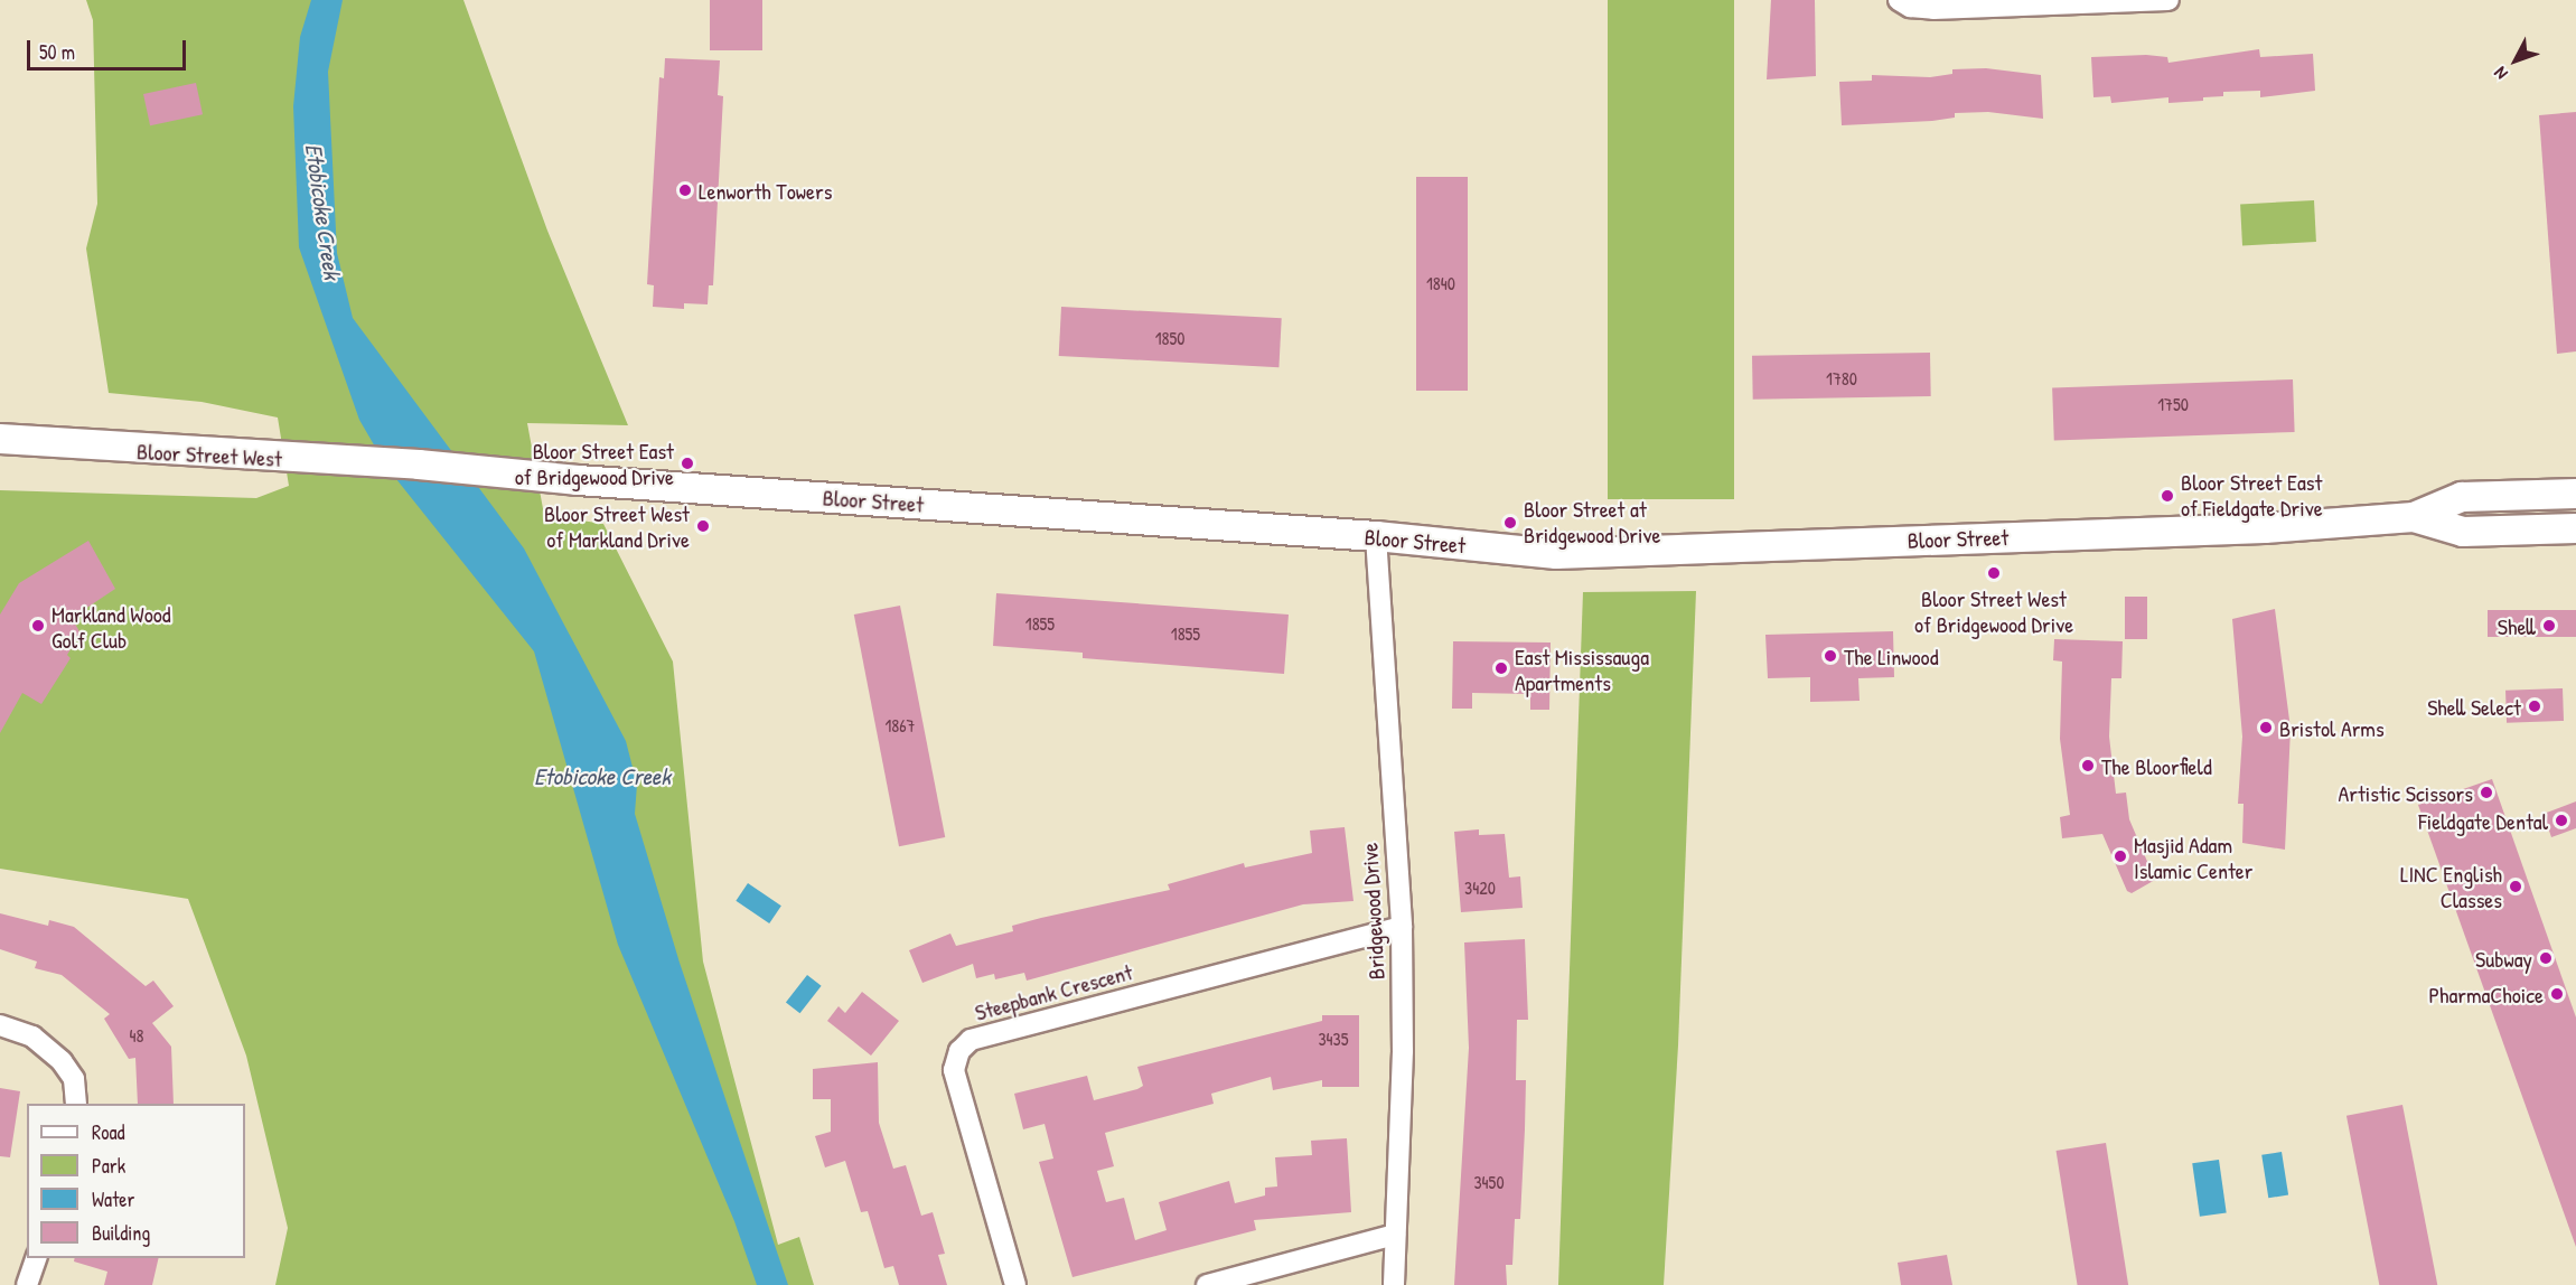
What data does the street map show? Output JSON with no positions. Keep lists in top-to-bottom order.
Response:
{
  "streets": {
    "main road": ["Bloor Street West", "Bloor Street"],
    "street": ["Bridgewood Drive", "Steepbank Crescent"]
  },
  "crossings": [
    ["Bloor Street West", "Bloor Street"],
    ["Bloor Street", "Bridgewood Drive"],
    ["Bridgewood Drive", "Steepbank Crescent"]
  ],
  "water": ["Etobicoke Creek"],
  "places": [
    "Lenworth Towers",
    "Bloor Street East of Bridgewood Drive",
    "Bloor Street East of Fieldgate Drive",
    "Bloor Street at Bridgewood Drive",
    "Bloor Street West of Markland Drive",
    "Bloor Street West of Bridgewood Drive",
    "Markland Wood Golf Club",
    "Shell",
    "The Linwood",
    "East Mississauga Apartments",
    "Shell Select",
    "Bristol Arms",
    "The Bloorfield",
    "Artistic Scissors",
    "Fieldgate Dental",
    "Masjid Adam Islamic Center",
    "LINC English Classes",
    "Subway",
    "PharmaChoice"
  ],
  "house_numbers": [
    "1840",
    "1850",
    "1780",
    "1750",
    "1855",
    "1855",
    "1867",
    "3420",
    "48",
    "3435",
    "3450"
  ],
  "legend": [
    "Road",
    "Park",
    "Water",
    "Building"
  ],
  "scale_bar": "50 m",
  "north": "bottom left"
}
